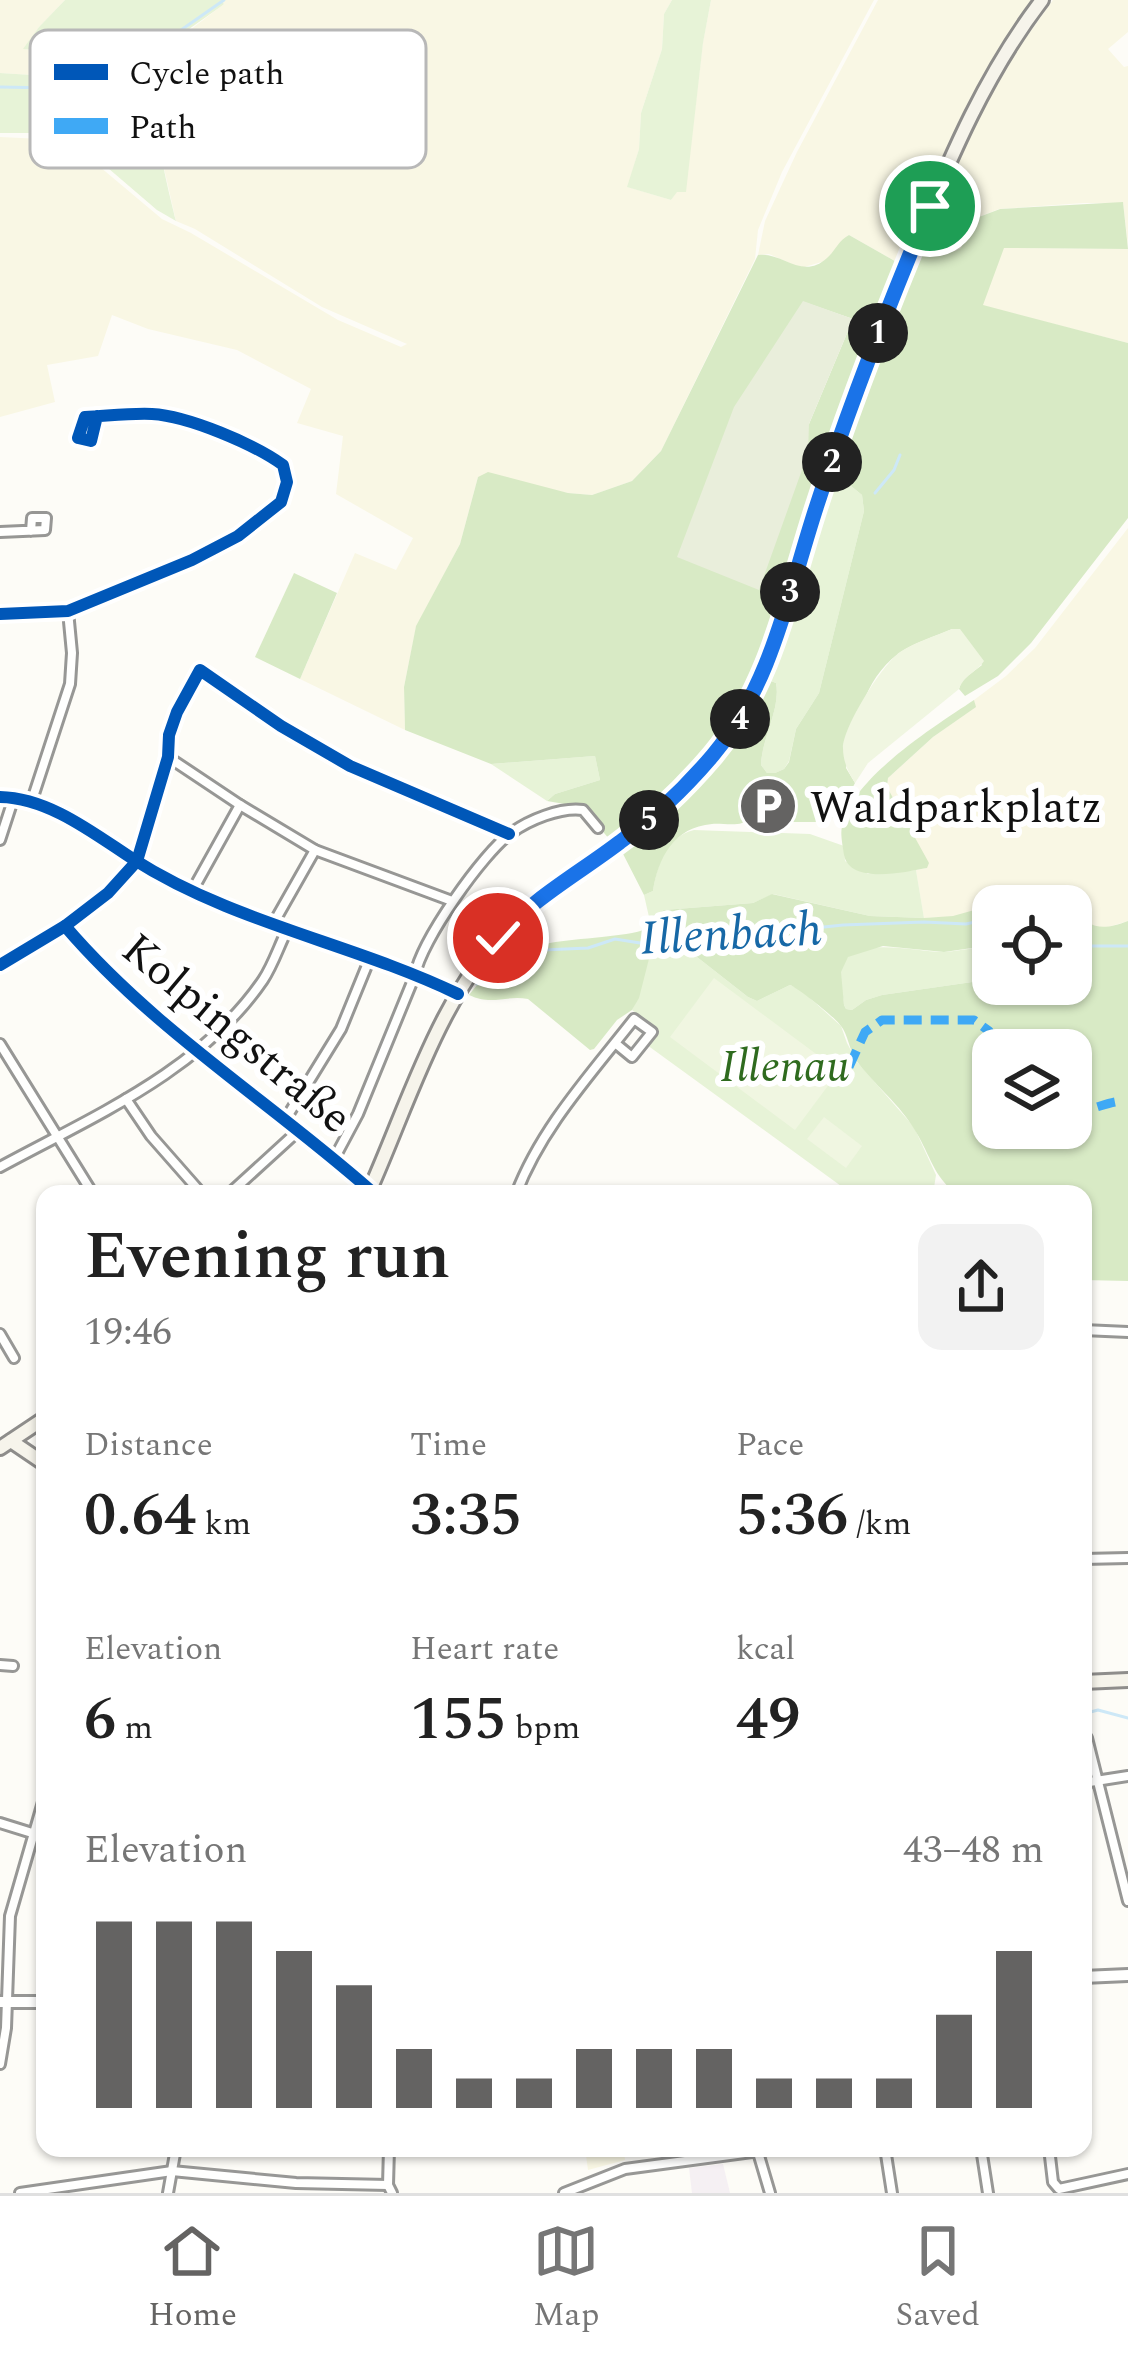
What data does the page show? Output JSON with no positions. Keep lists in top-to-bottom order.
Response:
{
  "streets": {
    "street": ["Kolpingstraße"]
  },
  "water": ["Illenbach"],
  "parks": ["Illenau"],
  "places": {
    "parking": ["Waldparkplatz"]
  },
  "legend": ["Cycle path", "Path"],
  "page": {
    "pins": [
      "1",
      "2",
      "3",
      "4",
      "5"
    ],
    "heading": ["Evening run", "19:46"],
    "stats": [
      ["Distance", "0.64 km"],
      ["Time", "3:35"],
      ["Pace", "5:36 /km"],
      ["Elevation", "6 m"],
      ["Heart rate", "155 bpm"],
      ["kcal", "49"]
    ],
    "chart": ["Elevation", "43–48 m"],
    "tabs": ["Home", "Map", "Saved"]
  }
}
